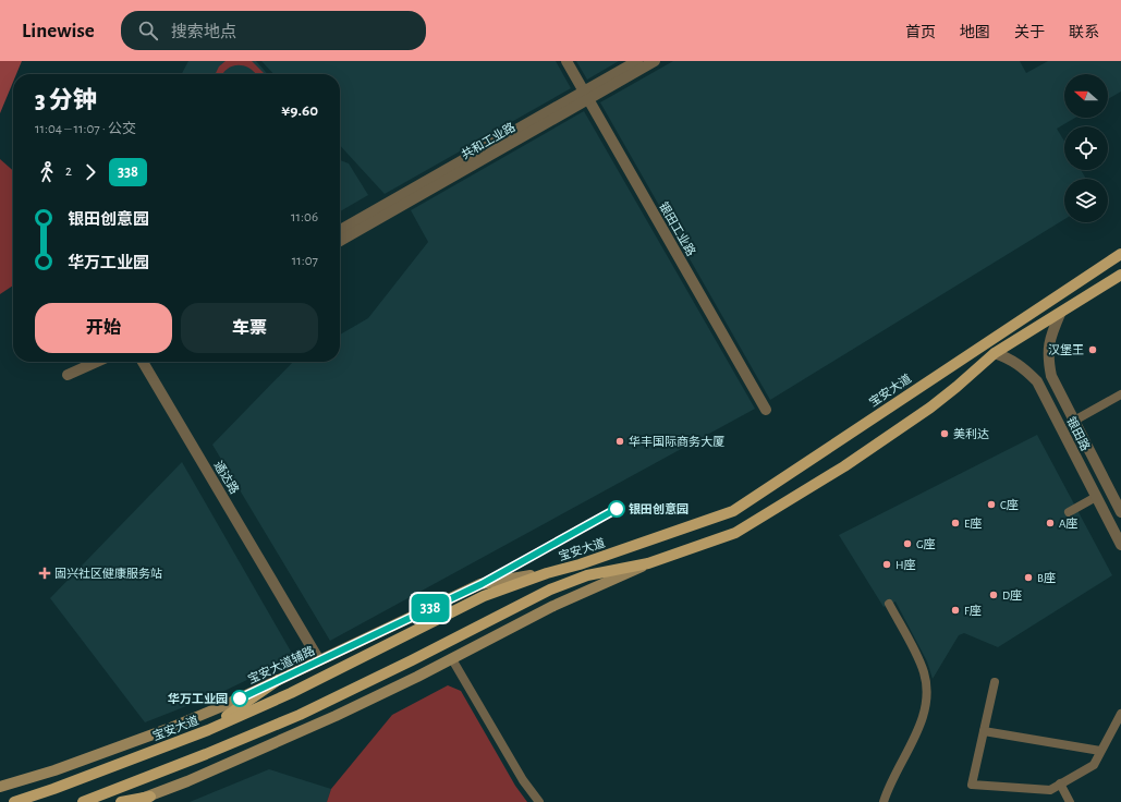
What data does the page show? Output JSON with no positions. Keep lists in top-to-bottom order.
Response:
{
  "streets": {
    "main road": ["宝安大道", "宝安大道辅路"],
    "street": [
      "共和工业路",
      "银田工业路",
      "银田路",
      "通达路"
    ]
  },
  "crossings": [
    ["共和工业路", "银田工业路"],
    ["宝安大道", "宝安大道辅路"],
    ["通达路", "宝安大道辅路"]
  ],
  "places": {
    "other": [
      "汉堡王",
      "美利达",
      "华丰国际商务大厦",
      "C座",
      "银田创意园",
      "E座",
      "A座",
      "G座",
      "H座",
      "B座",
      "D座",
      "F座",
      "华万工业园"
    ],
    "health": ["固兴社区健康服务站"]
  },
  "lines": ["bus line 338"],
  "north": "left",
  "page": {
    "header": "Linewise",
    "search": "搜索地点",
    "nav": [
      "首页",
      "地图",
      "关于",
      "联系"
    ],
    "on_map": "338",
    "heading": ["3 分钟", "11:04 – 11:07 · 公交", "¥9.60"],
    "legs": ["2", "338"],
    "list": [
      {
        "name": "银田创意园",
        "value": "11:06"
      },
      {
        "name": "华万工业园",
        "value": "11:07"
      }
    ],
    "buttons": ["开始", "车票"]
  }
}
